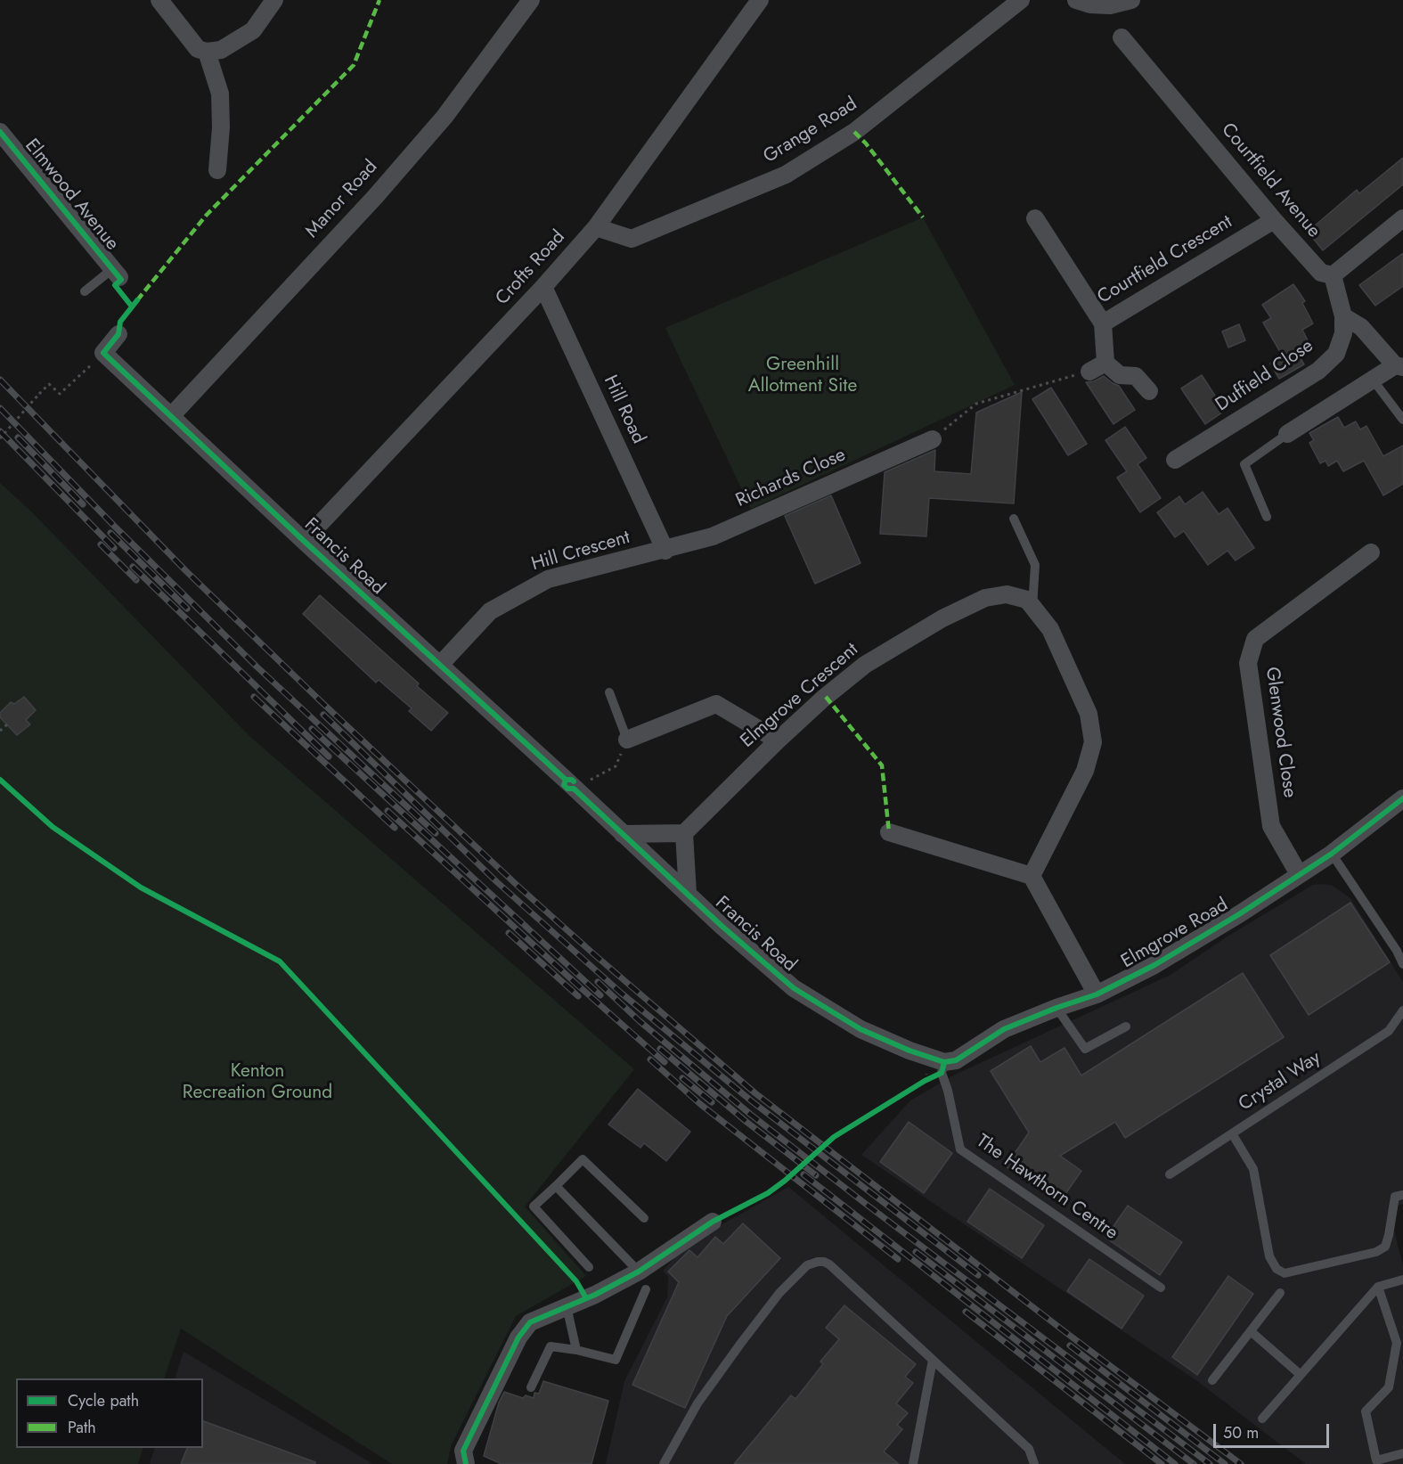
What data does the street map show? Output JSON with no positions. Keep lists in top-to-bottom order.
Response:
{
  "streets": {
    "street": [
      "Grange Road",
      "Courtfield Avenue",
      "Elmwood Avenue",
      "Manor Road",
      "Courtfield Crescent",
      "Crofts Road",
      "Duffield Close",
      "Hill Road",
      "Richards Close",
      "Hill Crescent",
      "Francis Road",
      "Elmgrove Crescent",
      "Glenwood Close",
      "Elmgrove Road"
    ],
    "lane": ["Crystal Way", "The Hawthorn Centre"]
  },
  "crossings": [
    ["Grange Road", "Crofts Road"],
    ["Courtfield Avenue", "Courtfield Crescent"],
    ["Courtfield Avenue", "Duffield Close"],
    ["Manor Road", "Francis Road"],
    ["Crofts Road", "Hill Road"],
    ["Crofts Road", "Francis Road"],
    ["Hill Road", "Richards Close"],
    ["Hill Road", "Hill Crescent"],
    ["Richards Close", "Hill Crescent"],
    ["Hill Crescent", "Francis Road"],
    ["Francis Road", "Elmgrove Road"],
    ["Francis Road", "The Hawthorn Centre"],
    ["Glenwood Close", "Elmgrove Road"],
    ["Elmgrove Road", "The Hawthorn Centre"]
  ],
  "parks": ["Greenhill Allotment Site", "Kenton Recreation Ground"],
  "legend": ["Cycle path", "Path"],
  "scale_bar": "50 m"
}
